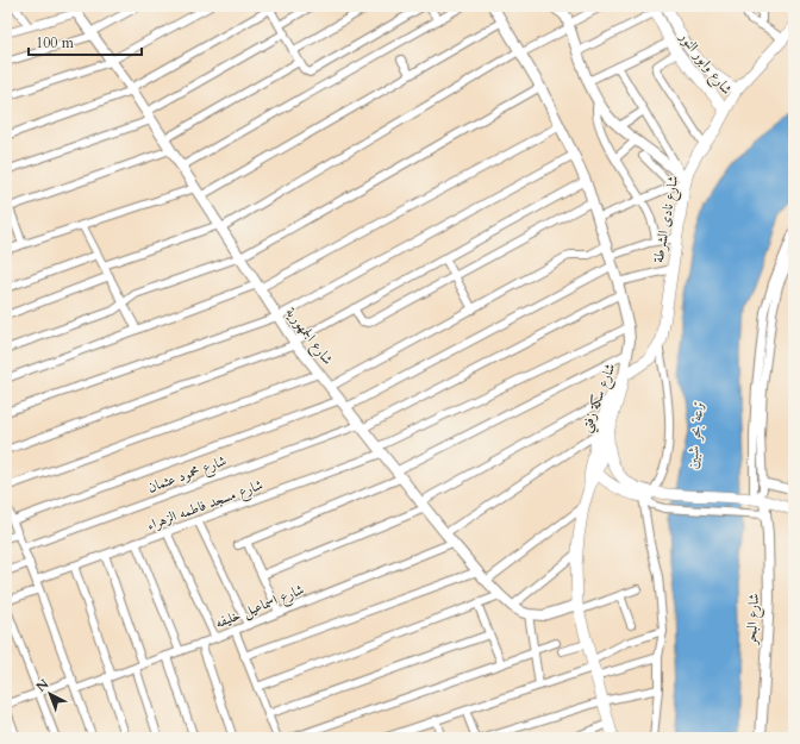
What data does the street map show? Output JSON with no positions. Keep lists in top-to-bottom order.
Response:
{
  "streets": {
    "main road": ["شارع وابور النور", "شارع نادى الشرطة", "شارع سكة زفتي"],
    "street": [
      "شارع الجمهورية",
      "شارع محمود عثمان",
      "شارع مسجد فاطمه الزهراء",
      "شارع اسماعيل خليفه",
      "شارع البحر"
    ]
  },
  "crossings": [
    ["شارع وابور النور", "شارع نادى الشرطة"],
    ["شارع نادى الشرطة", "شارع سكة زفتي"],
    ["شارع الجمهورية", "شارع محمود عثمان"],
    ["شارع الجمهورية", "شارع مسجد فاطمه الزهراء"],
    ["شارع الجمهورية", "شارع اسماعيل خليفه"],
    ["شارع سكة زفتي", "شارع محمود عثمان"],
    ["شارع سكة زفتي", "شارع مسجد فاطمه الزهراء"]
  ],
  "water": ["ترعة بحر شبين"],
  "scale_bar": "100 m",
  "north": "top left"
}
